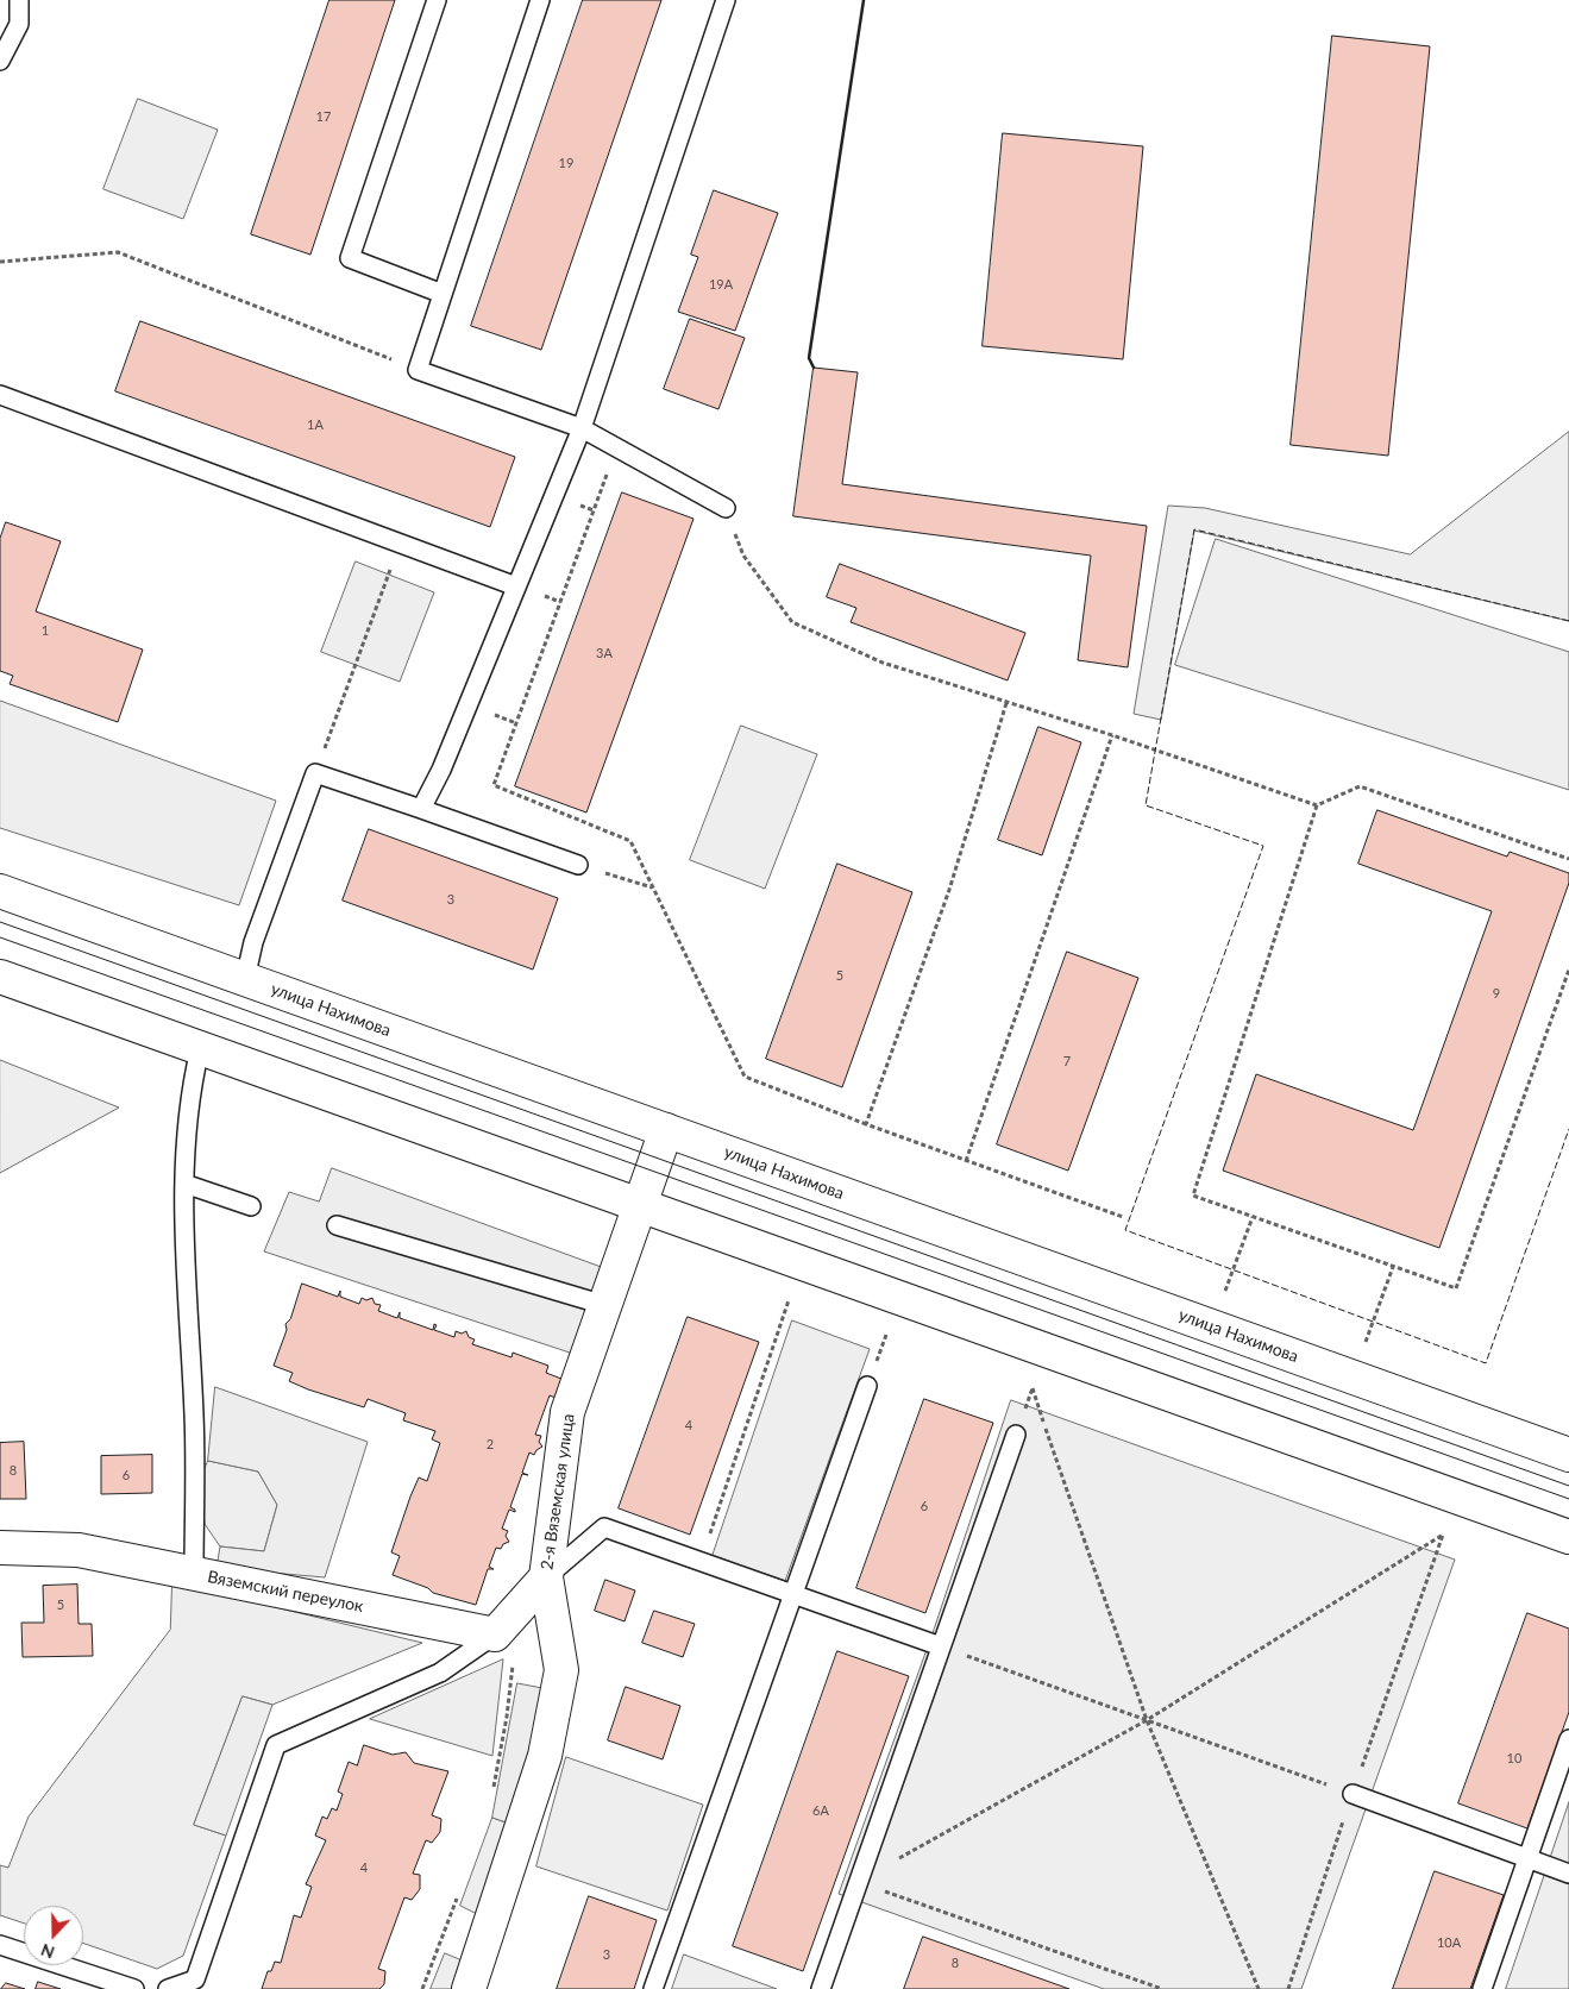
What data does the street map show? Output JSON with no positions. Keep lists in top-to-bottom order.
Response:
{
  "streets": {
    "main road": ["улица Нахимова", "2-я Вяземская улица", "Вяземский переулок"]
  },
  "crossings": [
    ["улица Нахимова", "2-я Вяземская улица"]
  ],
  "house_numbers": [
    "17",
    "19",
    "19А",
    "1А",
    "1",
    "3А",
    "3",
    "5",
    "9",
    "7",
    "4",
    "2",
    "8",
    "6",
    "6",
    "5",
    "10",
    "6А",
    "4",
    "10А",
    "3",
    "8"
  ],
  "north": "bottom"
}
